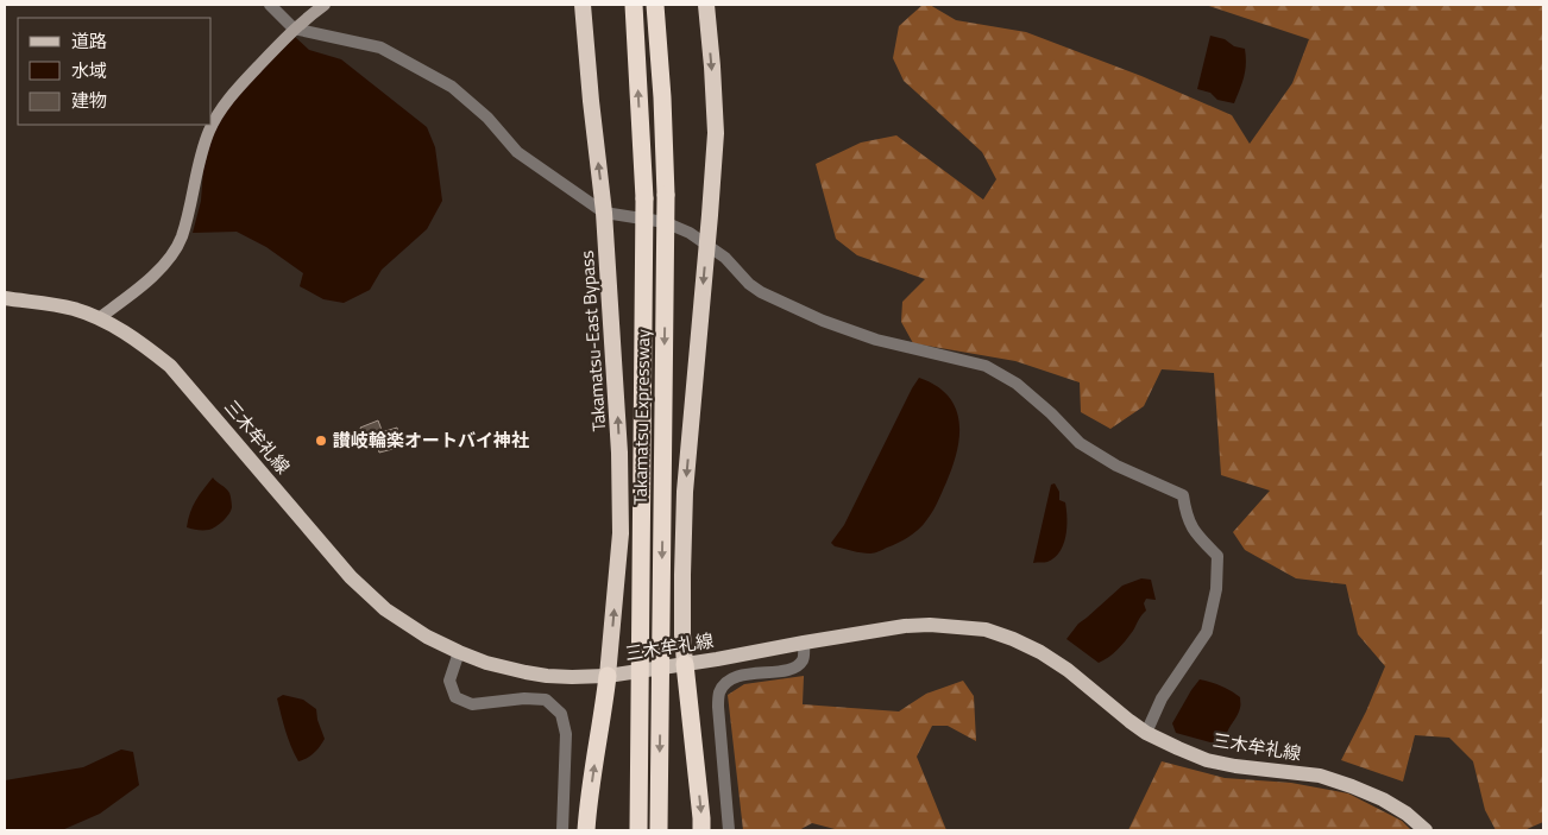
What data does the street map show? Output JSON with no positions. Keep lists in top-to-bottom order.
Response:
{
  "streets": {
    "highway": ["Takamatsu-East Bypass", "Takamatsu Expressway"],
    "main road": ["三木牟礼線"]
  },
  "crossings": [
    ["Takamatsu-East Bypass", "三木牟礼線"]
  ],
  "places": ["讃岐輪楽オートバイ神社"],
  "legend": ["道路", "水域", "建物"]
}
